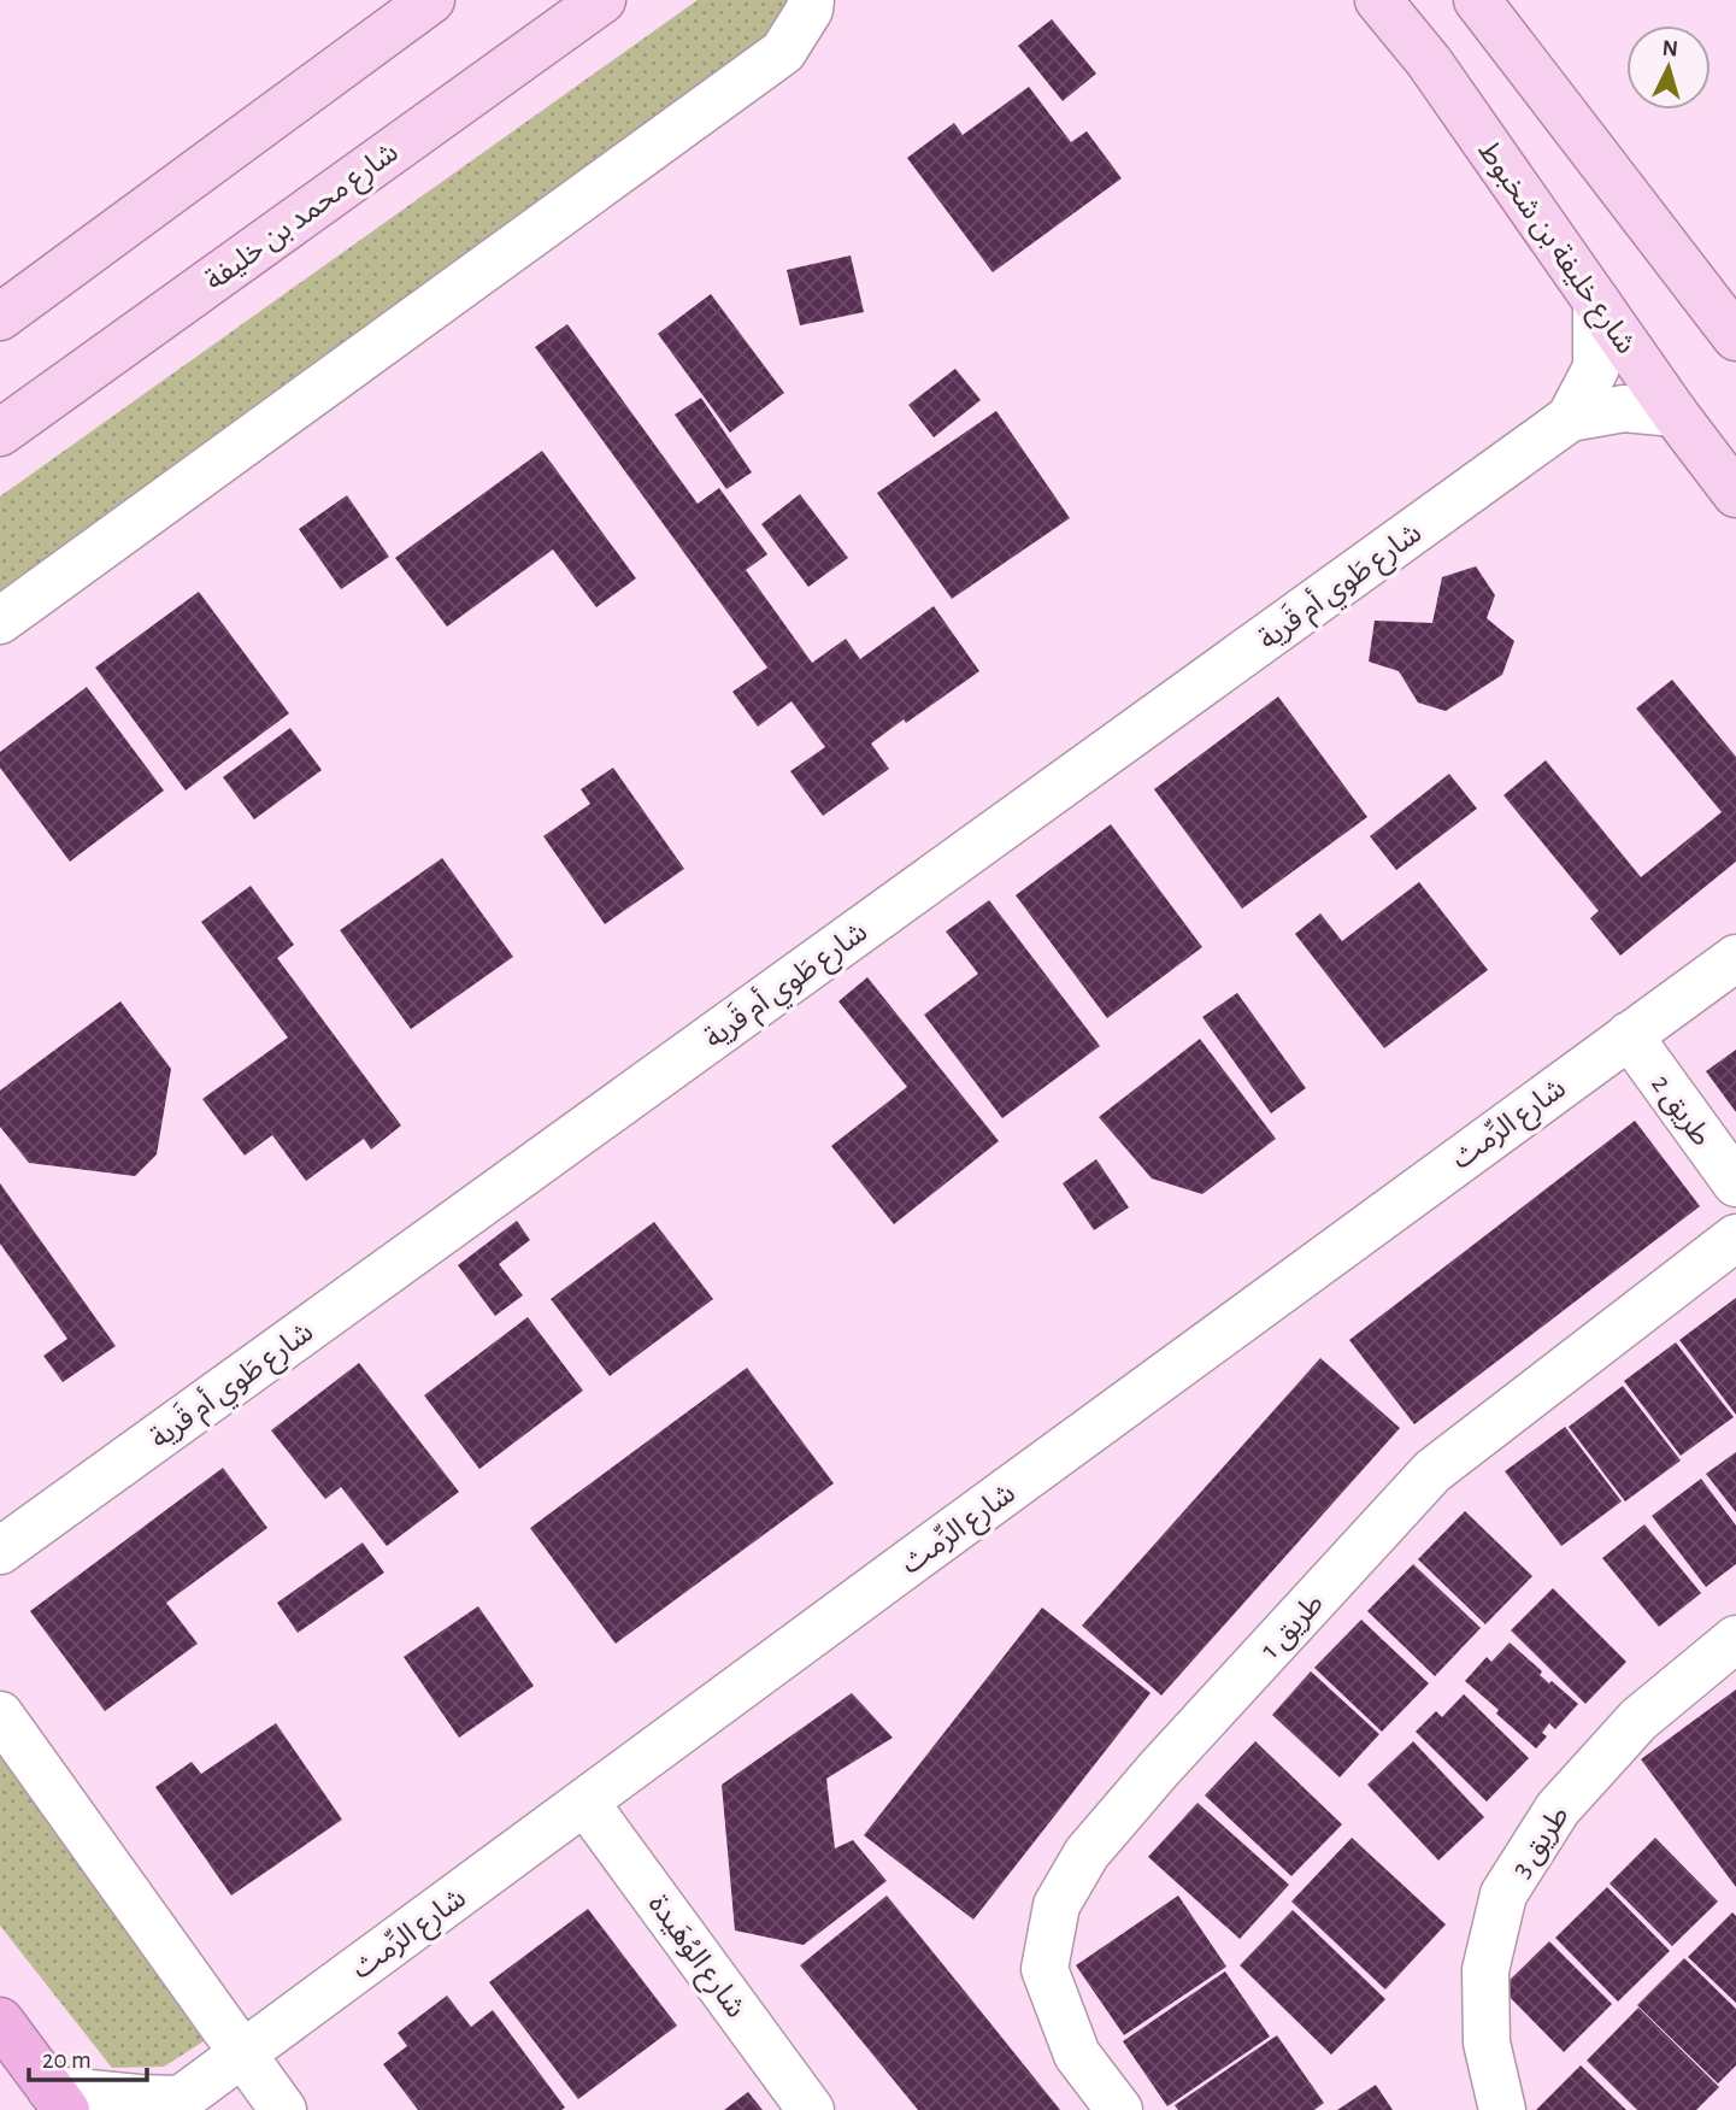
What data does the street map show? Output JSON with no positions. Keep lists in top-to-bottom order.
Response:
{
  "streets": {
    "main road": ["شارع محمد بن خليفة", "شارع خليفة بن شخبوط"],
    "street": [
      "شارع طَوي أم قَرية",
      "طريق 2",
      "شارع الرِّمث",
      "طريق 1",
      "طريق 3",
      "شارع الوُهَيدة"
    ]
  },
  "crossings": [
    ["شارع خليفة بن شخبوط", "شارع طَوي أم قَرية"],
    ["طريق 2", "شارع الرِّمث"],
    ["شارع الرِّمث", "شارع الوُهَيدة"]
  ],
  "scale_bar": "20 m",
  "north": "top"
}
